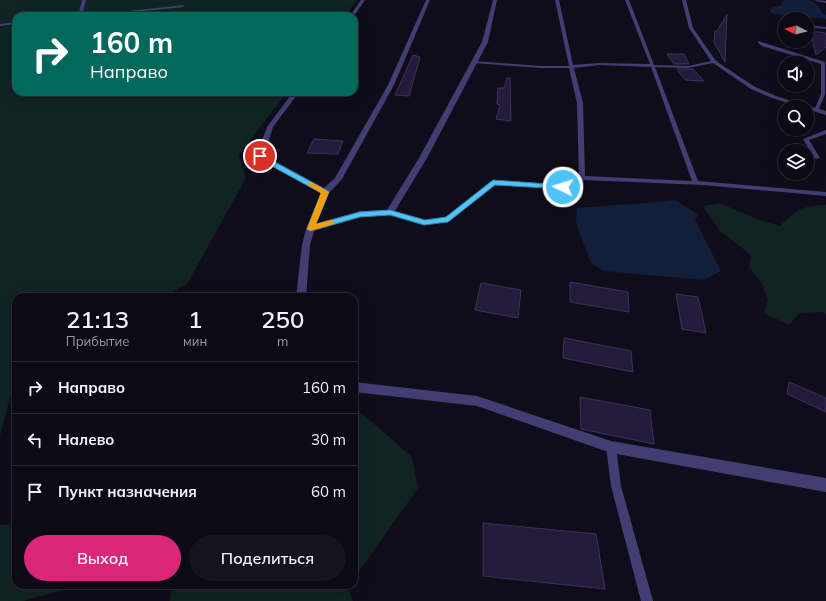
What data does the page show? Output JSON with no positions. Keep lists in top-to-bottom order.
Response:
{
  "north": "left",
  "page": {
    "turn": ["160 m", "Направо"],
    "eta": [
      "21:13",
      "Прибытие",
      "1",
      "мин",
      "250",
      "m"
    ],
    "list": [
      {
        "name": "Направо",
        "value": "160 m"
      },
      {
        "name": "Налево",
        "value": "30 m"
      },
      {
        "name": "Пункт назначения",
        "value": "60 m"
      }
    ],
    "buttons": ["Выход", "Поделиться"]
  }
}
